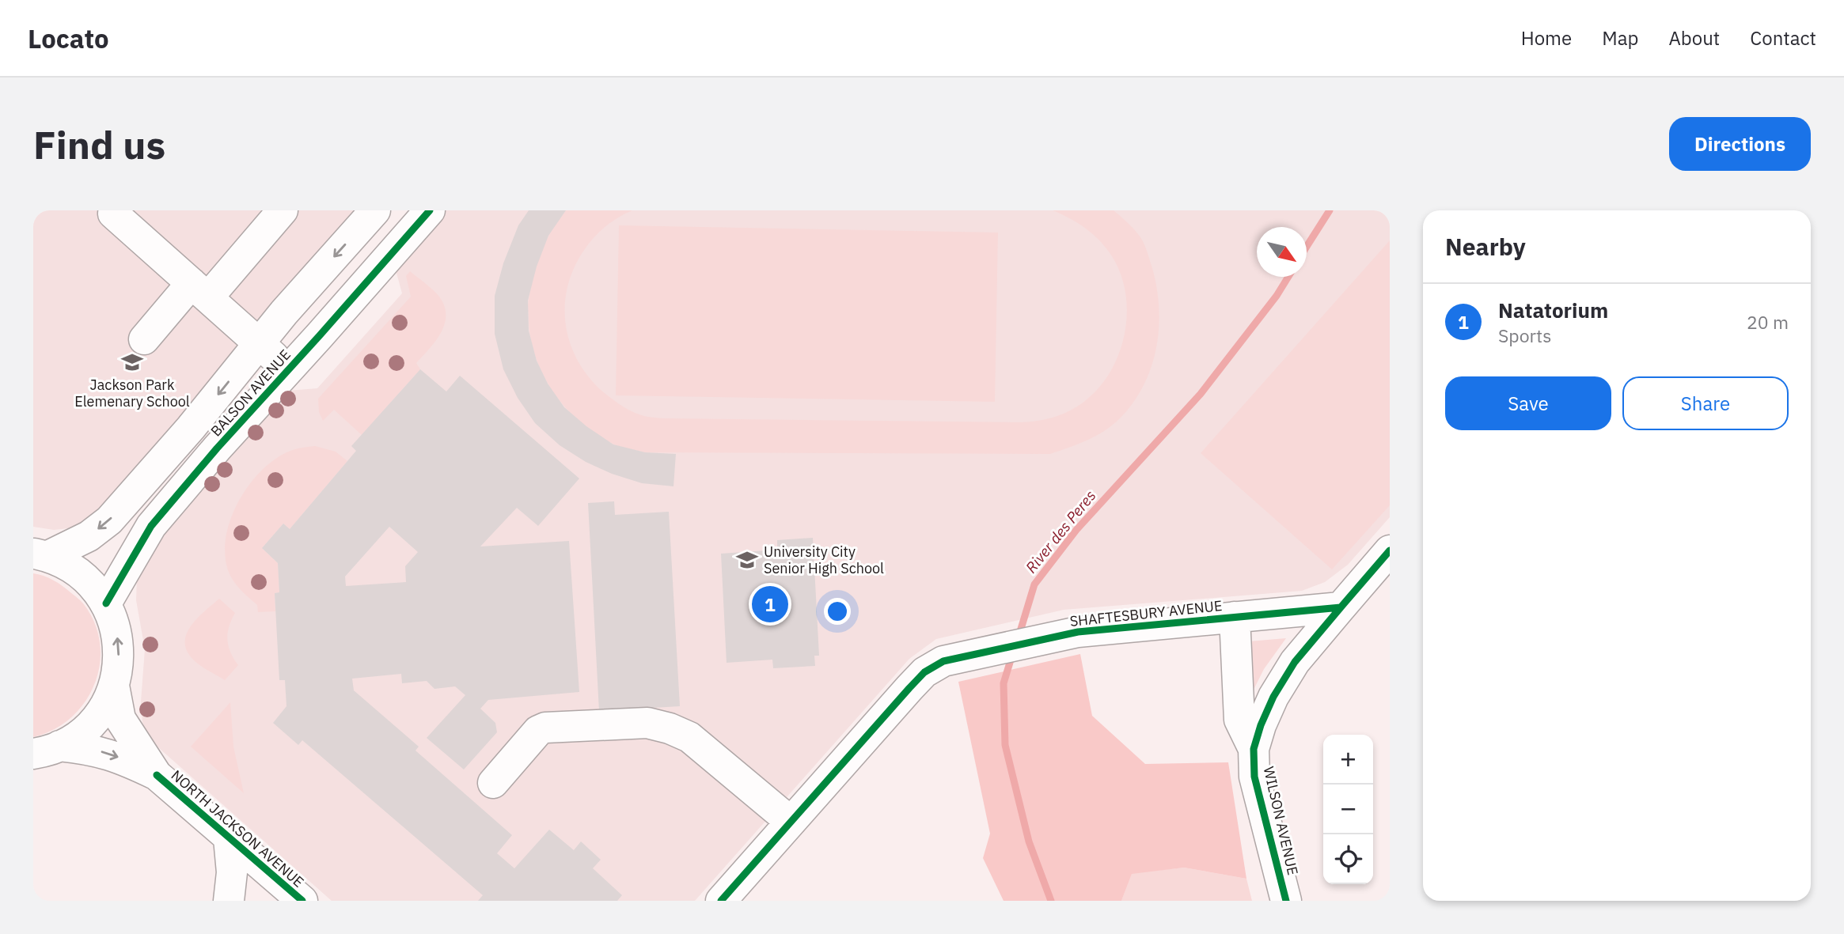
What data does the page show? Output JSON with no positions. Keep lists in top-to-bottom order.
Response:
{
  "streets": {
    "street": [
      "BALSON AVENUE",
      "SHAFTESBURY AVENUE",
      "WILSON AVENUE",
      "NORTH JACKSON AVENUE"
    ]
  },
  "crossings": [
    ["SHAFTESBURY AVENUE", "WILSON AVENUE"]
  ],
  "water": ["River des Peres"],
  "places": {
    "school or university": ["Jackson Park Elemenary School", "University City Senior High School"]
  },
  "north": "bottom right",
  "page": {
    "header": "Locato",
    "nav": [
      "Home",
      "Map",
      "About",
      "Contact"
    ],
    "buttons": [
      "Directions",
      ["Save", "Share"]
    ],
    "title": "Find us",
    "heading": "Nearby",
    "list": [
      {
        "mark": "1",
        "name": "Natatorium",
        "note": "Sports",
        "value": "20 m"
      }
    ],
    "pins": "1",
    "map_buttons": ["+", "−"]
  }
}
